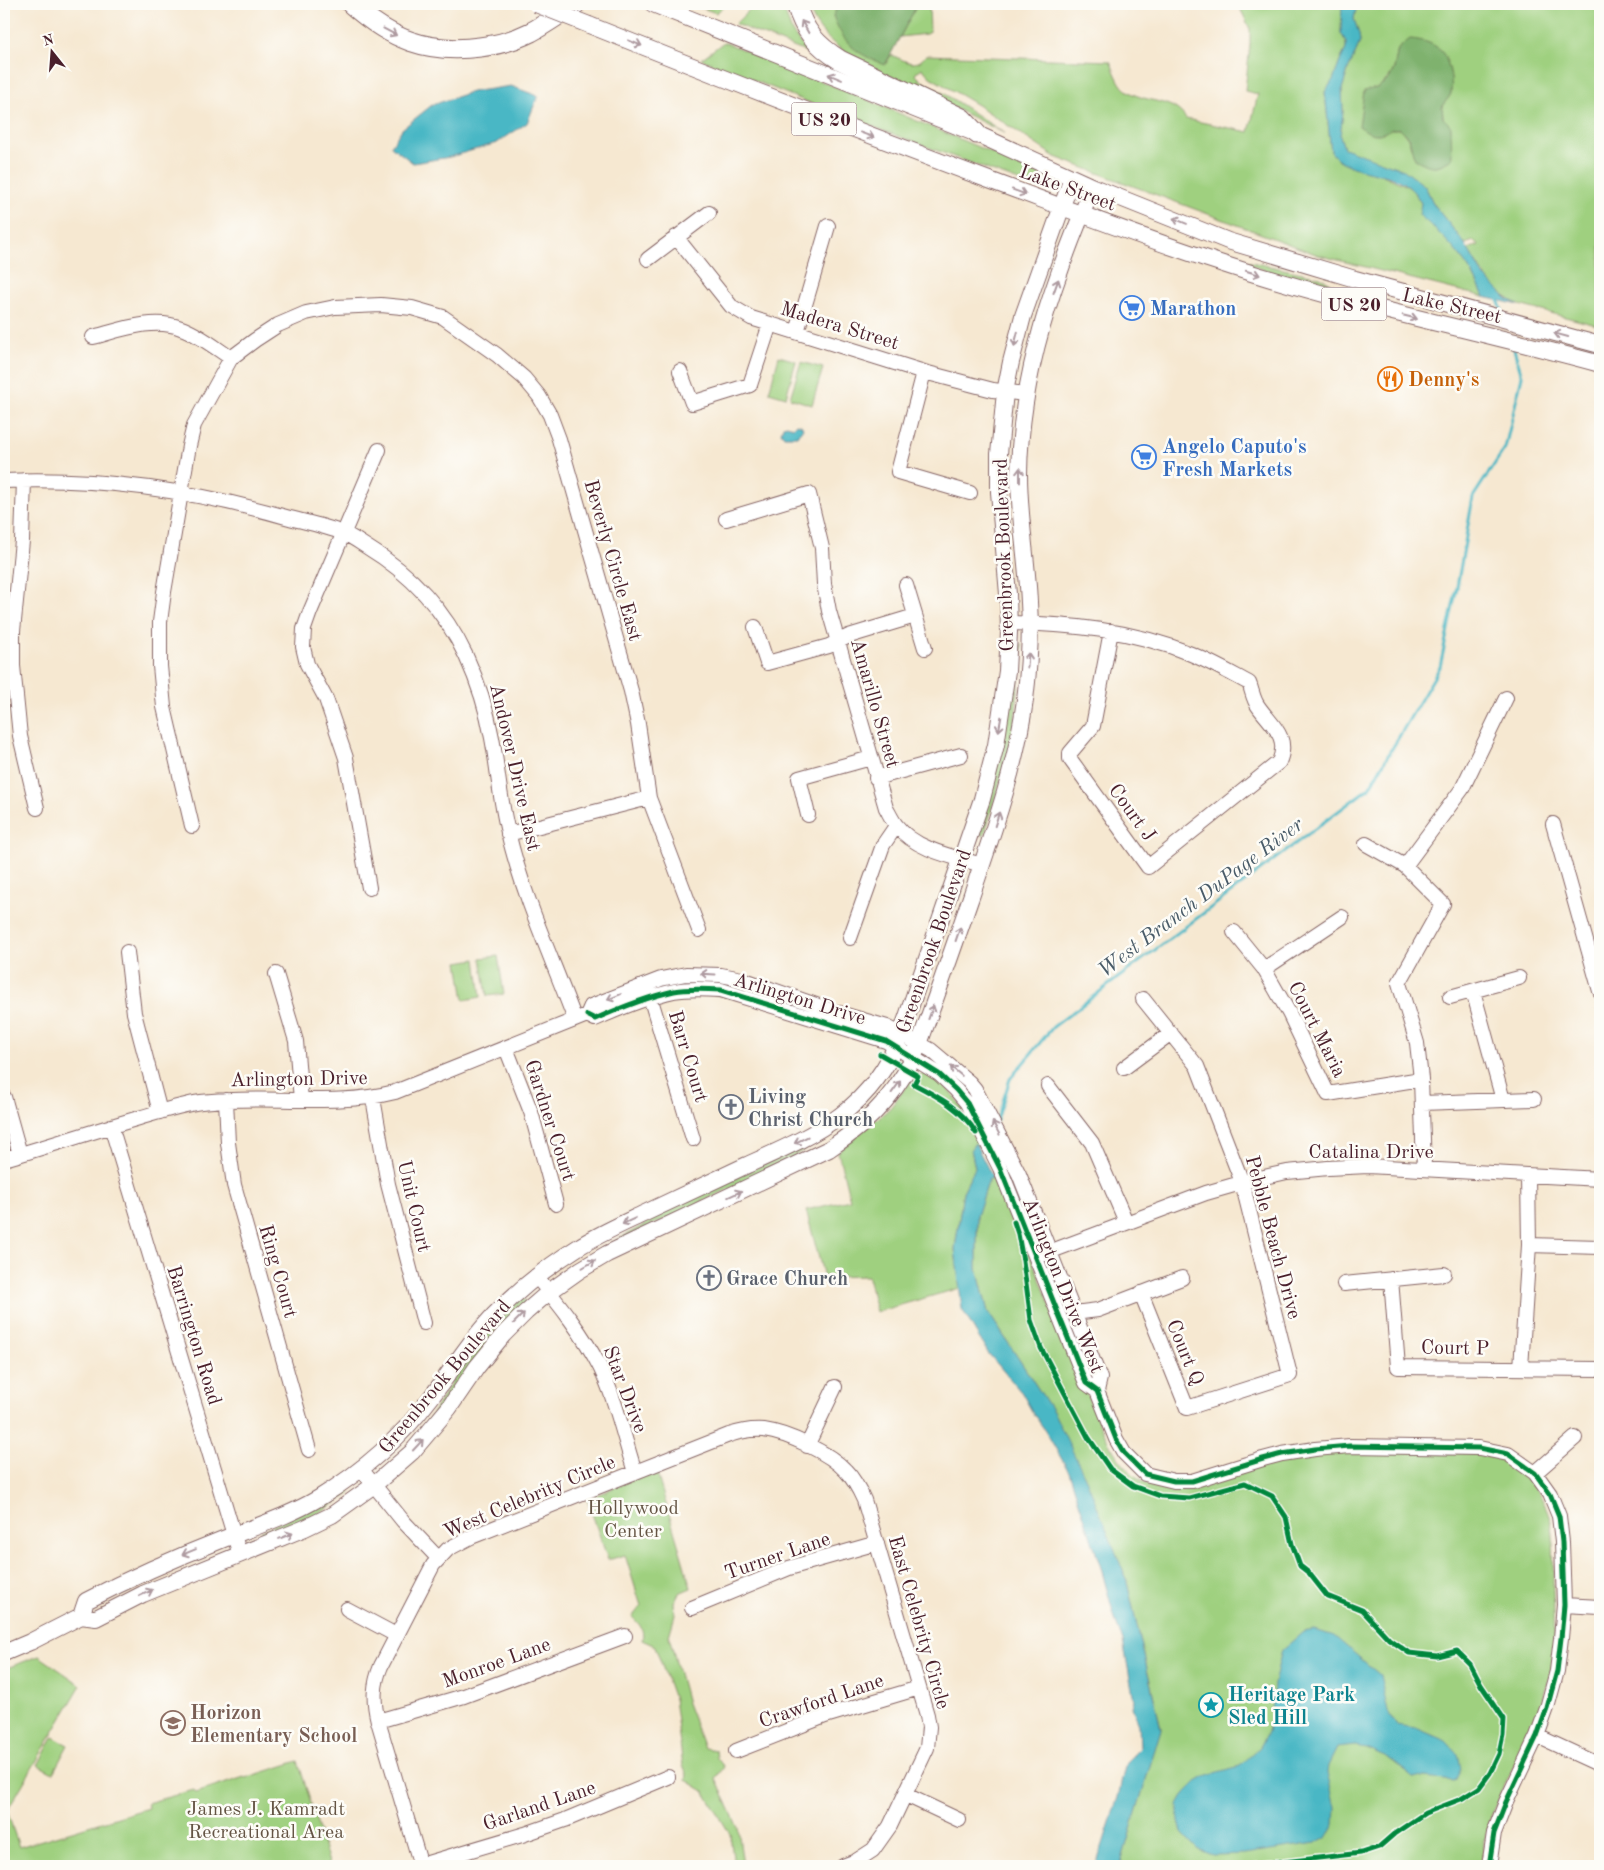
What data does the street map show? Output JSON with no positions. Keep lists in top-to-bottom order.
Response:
{
  "streets": {
    "main road": ["US 20", "Lake Street", "Greenbrook Boulevard"],
    "street": [
      "Madera Street",
      "Beverly Circle East",
      "Amarillo Street",
      "Andover Drive East",
      "Court J",
      "Arlington Drive",
      "Court Maria",
      "Barr Court",
      "Gardner Court",
      "Catalina Drive",
      "Unit Court",
      "Pebble Beach Drive",
      "Ring Court",
      "Arlington Drive West",
      "Barrington Road",
      "Court P",
      "Court Q",
      "Star Drive",
      "West Celebrity Circle",
      "Turner Lane",
      "East Celebrity Circle",
      "Monroe Lane",
      "Crawford Lane",
      "Garland Lane"
    ]
  },
  "crossings": [
    ["Lake Street", "Greenbrook Boulevard"],
    ["Madera Street", "Greenbrook Boulevard"],
    ["Greenbrook Boulevard", "Amarillo Street"],
    ["Greenbrook Boulevard", "Arlington Drive"],
    ["Greenbrook Boulevard", "Arlington Drive West"],
    ["Greenbrook Boulevard", "Barrington Road"],
    ["Greenbrook Boulevard", "Star Drive"],
    ["Andover Drive East", "Arlington Drive"],
    ["Arlington Drive", "Barr Court"],
    ["Arlington Drive", "Gardner Court"],
    ["Arlington Drive", "Unit Court"],
    ["Arlington Drive", "Ring Court"],
    ["Arlington Drive", "Arlington Drive West"],
    ["Arlington Drive", "Barrington Road"],
    ["Catalina Drive", "Pebble Beach Drive"],
    ["Catalina Drive", "Arlington Drive West"],
    ["Pebble Beach Drive", "Court Q"],
    ["Star Drive", "West Celebrity Circle"],
    ["West Celebrity Circle", "East Celebrity Circle"],
    ["West Celebrity Circle", "Monroe Lane"],
    ["West Celebrity Circle", "Garland Lane"],
    ["Turner Lane", "East Celebrity Circle"],
    ["East Celebrity Circle", "Crawford Lane"]
  ],
  "water": ["West Branch DuPage River"],
  "parks": ["Hollywood Center", "James J. Kamradt Recreational Area"],
  "places": {
    "supermarket": ["Marathon", "Angelo Caputo's Fresh Markets"],
    "restaurant": ["Denny's"],
    "church": ["Living Christ Church", "Grace Church"],
    "place": ["Heritage Park Sled Hill"],
    "school or university": ["Horizon Elementary School"]
  },
  "north": "top"
}
